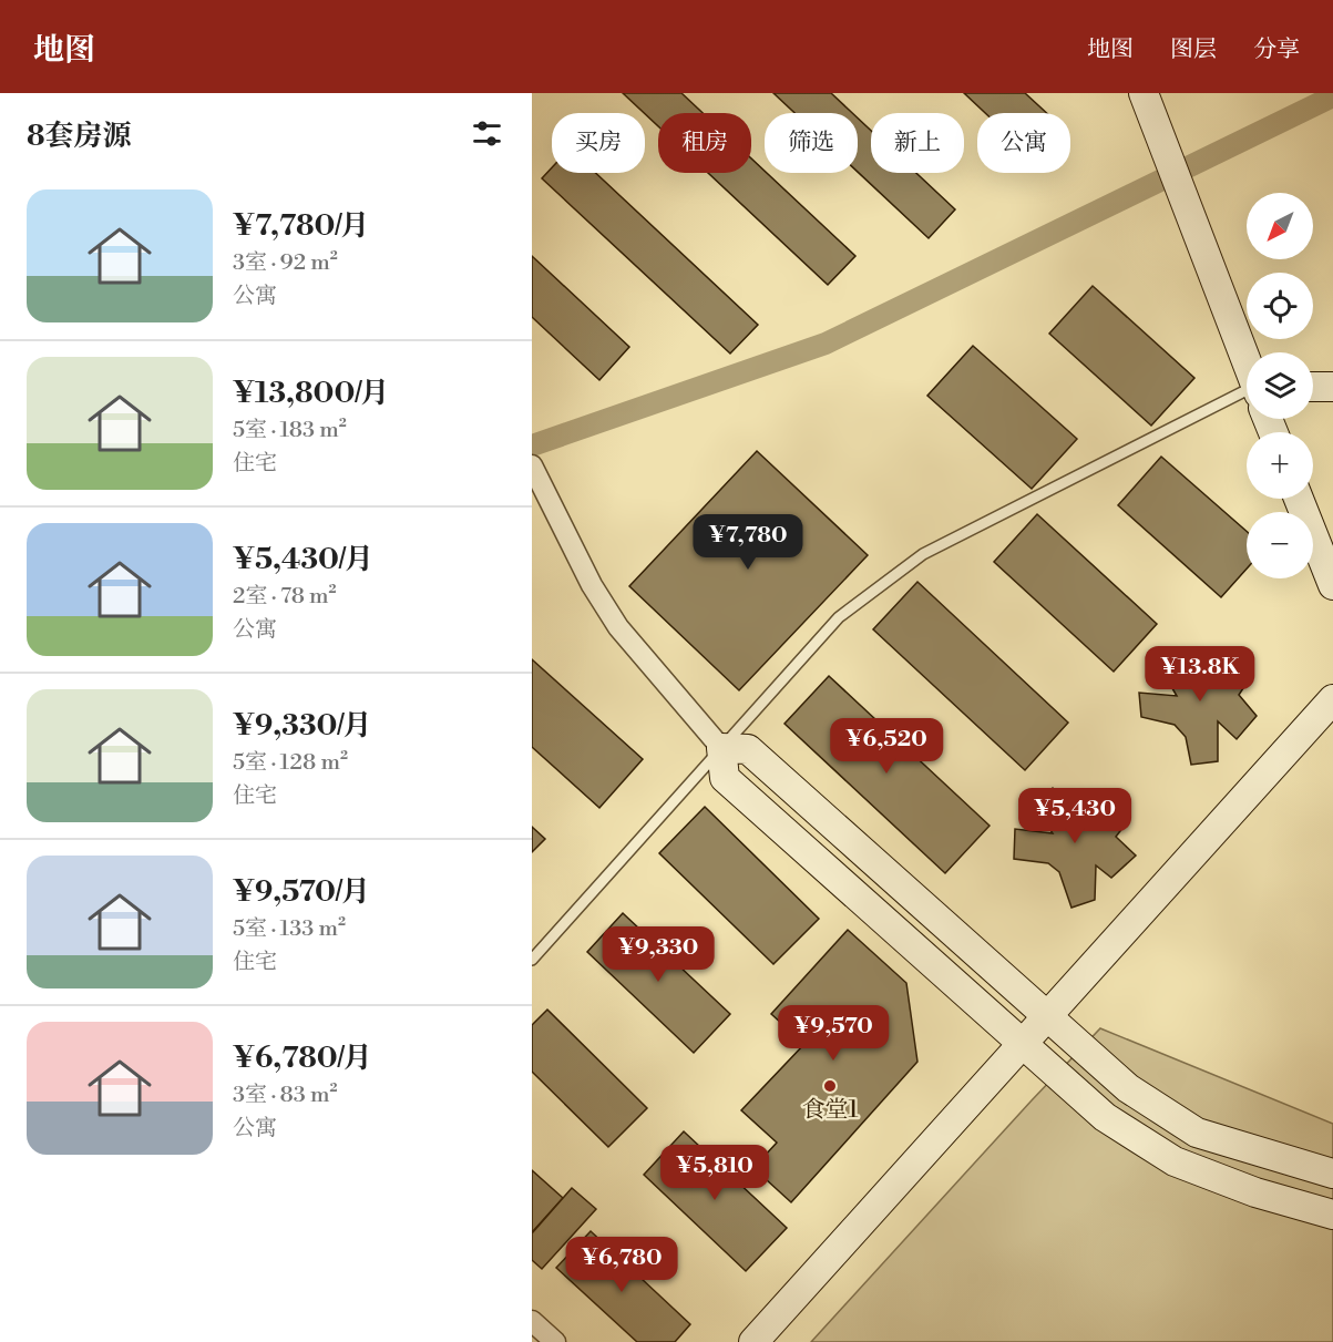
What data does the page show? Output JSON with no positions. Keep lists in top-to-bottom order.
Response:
{
  "places": ["食堂1"],
  "north": "bottom left",
  "page": {
    "header": "地图",
    "nav": ["地图", "图层", "分享"],
    "heading": "8套房源",
    "chip": [
      "买房",
      "租房",
      "筛选",
      "新上",
      "公寓"
    ],
    "list": [
      {
        "name": "¥7,780/月",
        "note": "3室 · 92 m² · 公寓"
      },
      {
        "name": "¥13,800/月",
        "note": "5室 · 183 m² · 住宅"
      },
      {
        "name": "¥5,430/月",
        "note": "2室 · 78 m² · 公寓"
      },
      {
        "name": "¥9,330/月",
        "note": "5室 · 128 m² · 住宅"
      },
      {
        "name": "¥9,570/月",
        "note": "5室 · 133 m² · 住宅"
      },
      {
        "name": "¥6,780/月",
        "note": "3室 · 83 m² · 公寓"
      }
    ],
    "map_buttons": ["+", "−"],
    "price": [
      "¥7,780",
      "¥13.8K",
      "¥6,520",
      "¥5,430",
      "¥9,330",
      "¥9,570",
      "¥5,810",
      "¥6,780"
    ]
  }
}
